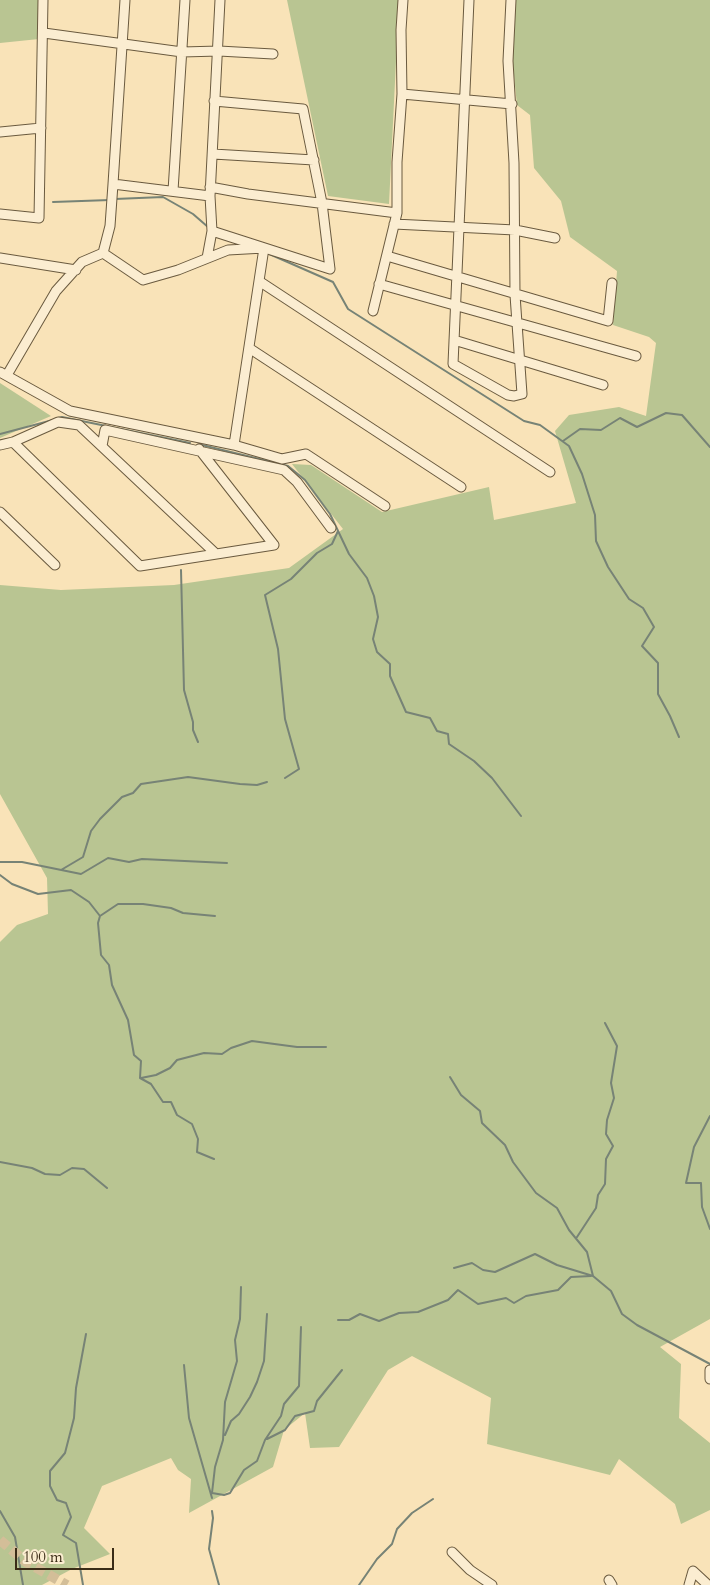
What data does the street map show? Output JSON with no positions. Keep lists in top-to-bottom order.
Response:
{
  "scale_bar": "100 m"
}
